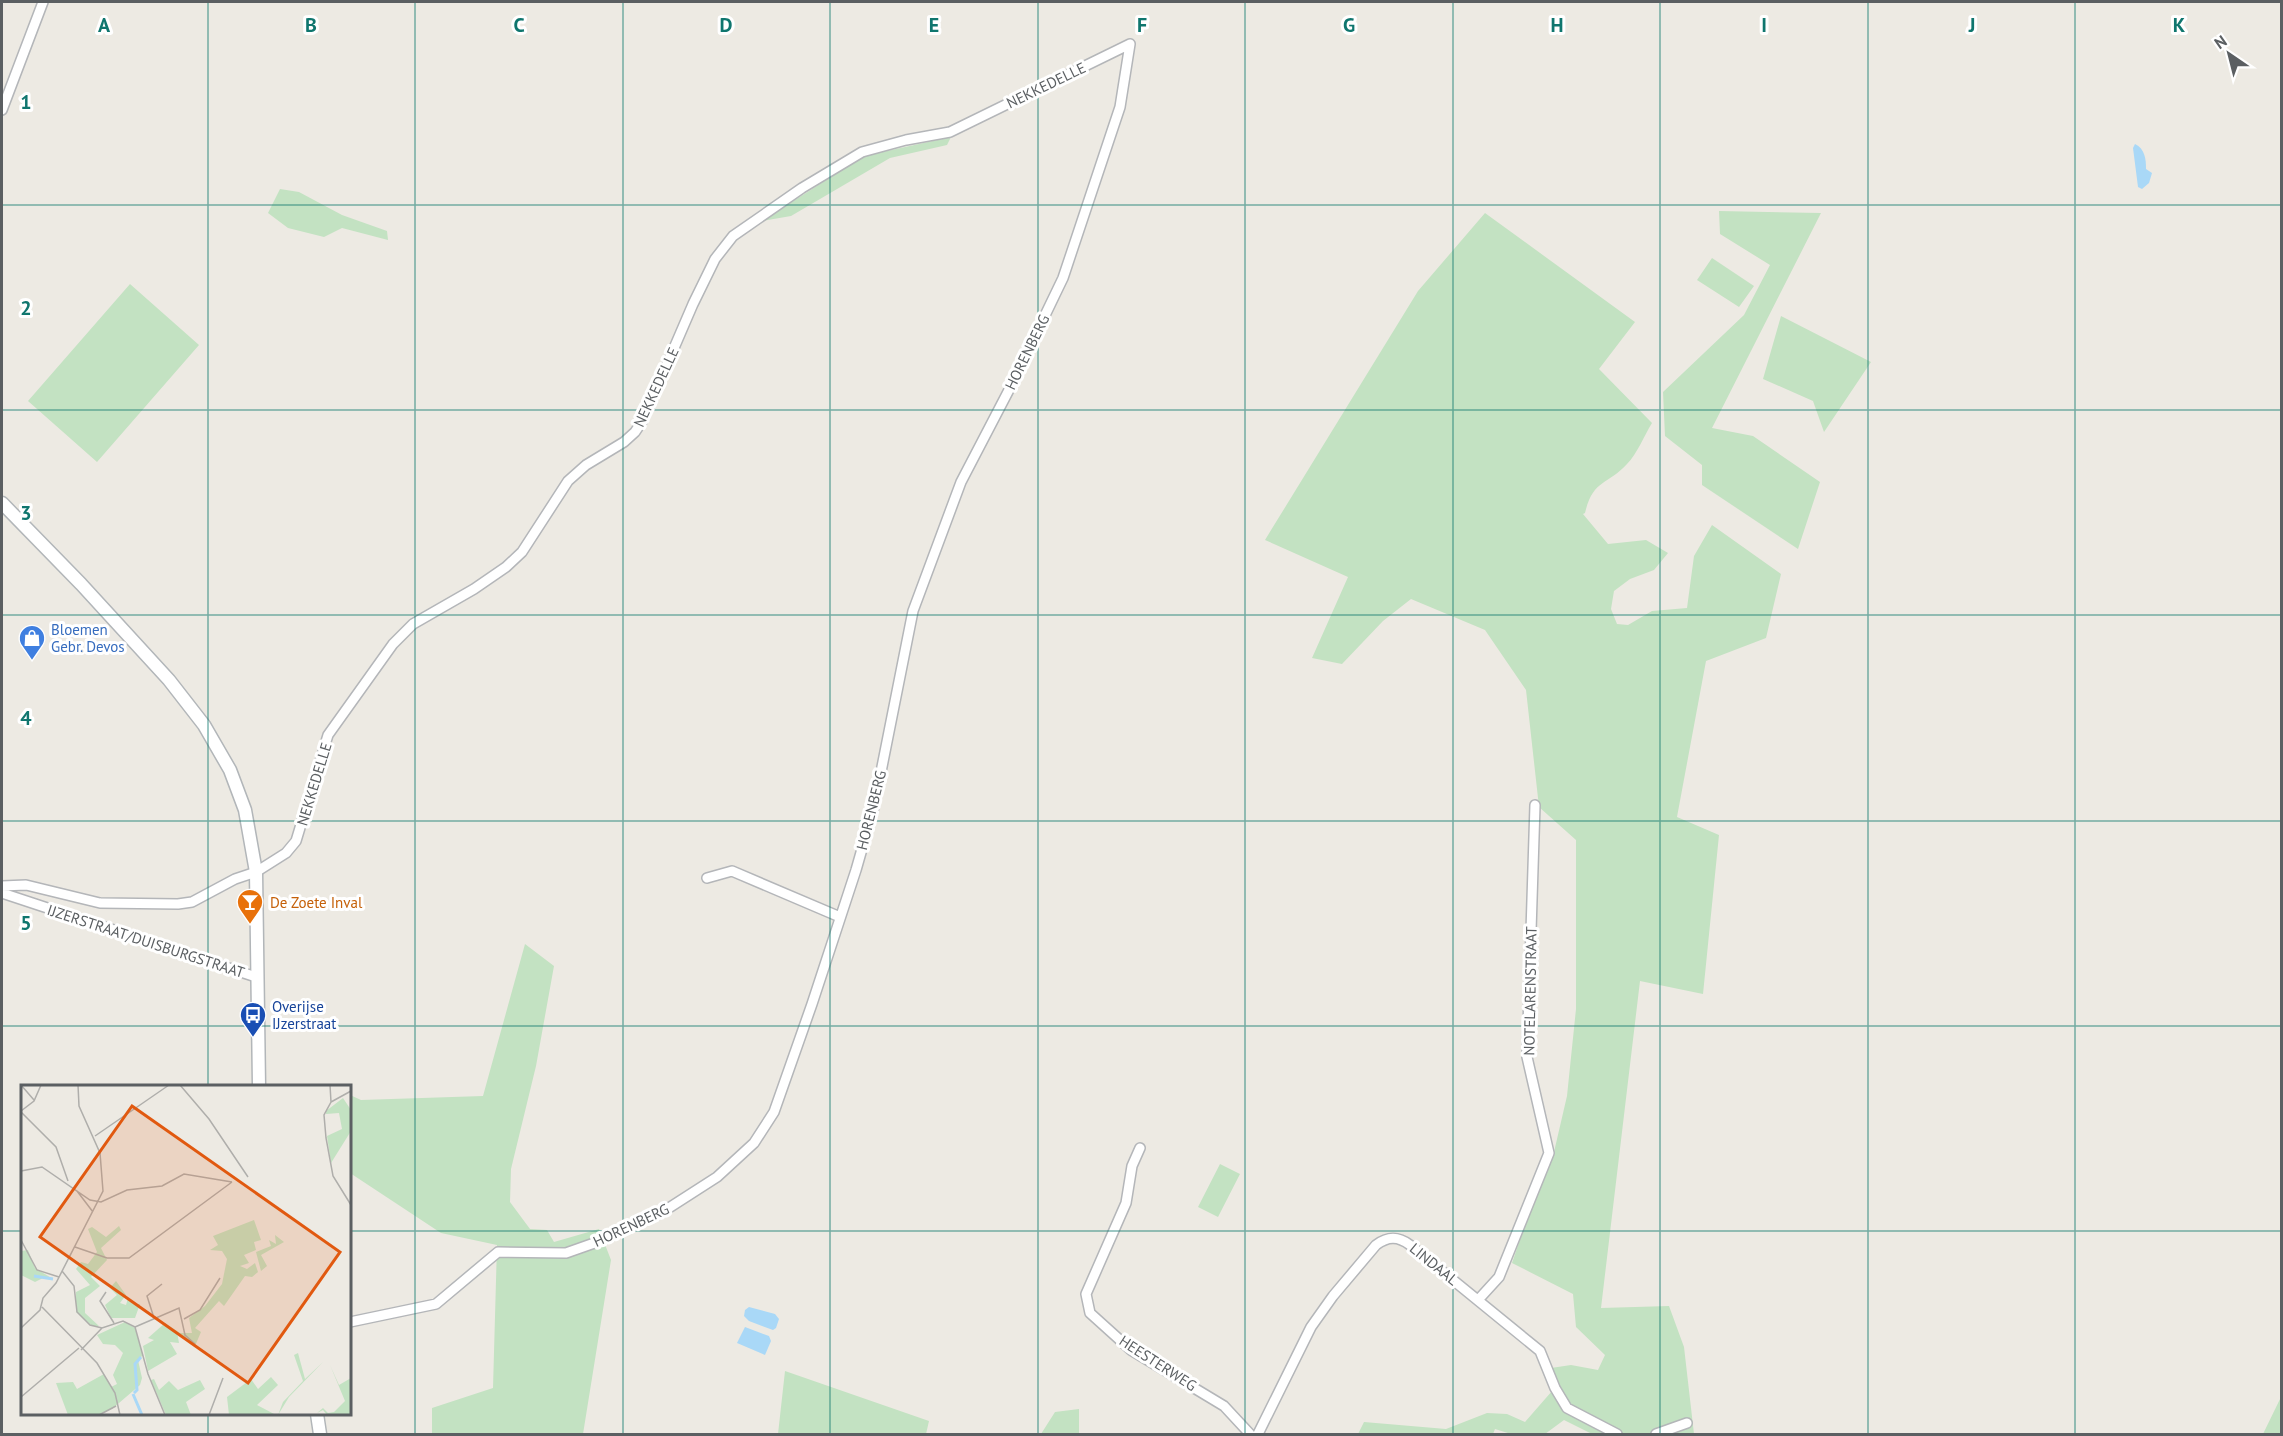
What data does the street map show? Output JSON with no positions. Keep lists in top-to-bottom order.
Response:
{
  "streets": {
    "street": [
      "NEKKEDELLE",
      "HORENBERG",
      "IJZERSTRAAT/DUISBURGSTRAAT",
      "NOTELARENSTRAAT",
      "LINDAAL",
      "HEESTERWEG"
    ]
  },
  "crossings": [
    ["NEKKEDELLE", "HORENBERG"],
    ["NOTELARENSTRAAT", "LINDAAL"]
  ],
  "places": {
    "shop": ["Bloemen Gebr. Devos"],
    "bar": ["De Zoete Inval"],
    "bus stop": ["Overijse IJzerstraat"]
  },
  "north": "top left",
  "grid": {
    "columns": [
      "A",
      "B",
      "C",
      "D",
      "E",
      "F",
      "G",
      "H",
      "I",
      "J",
      "K"
    ],
    "rows": [
      "1",
      "2",
      "3",
      "4",
      "5"
    ]
  }
}
